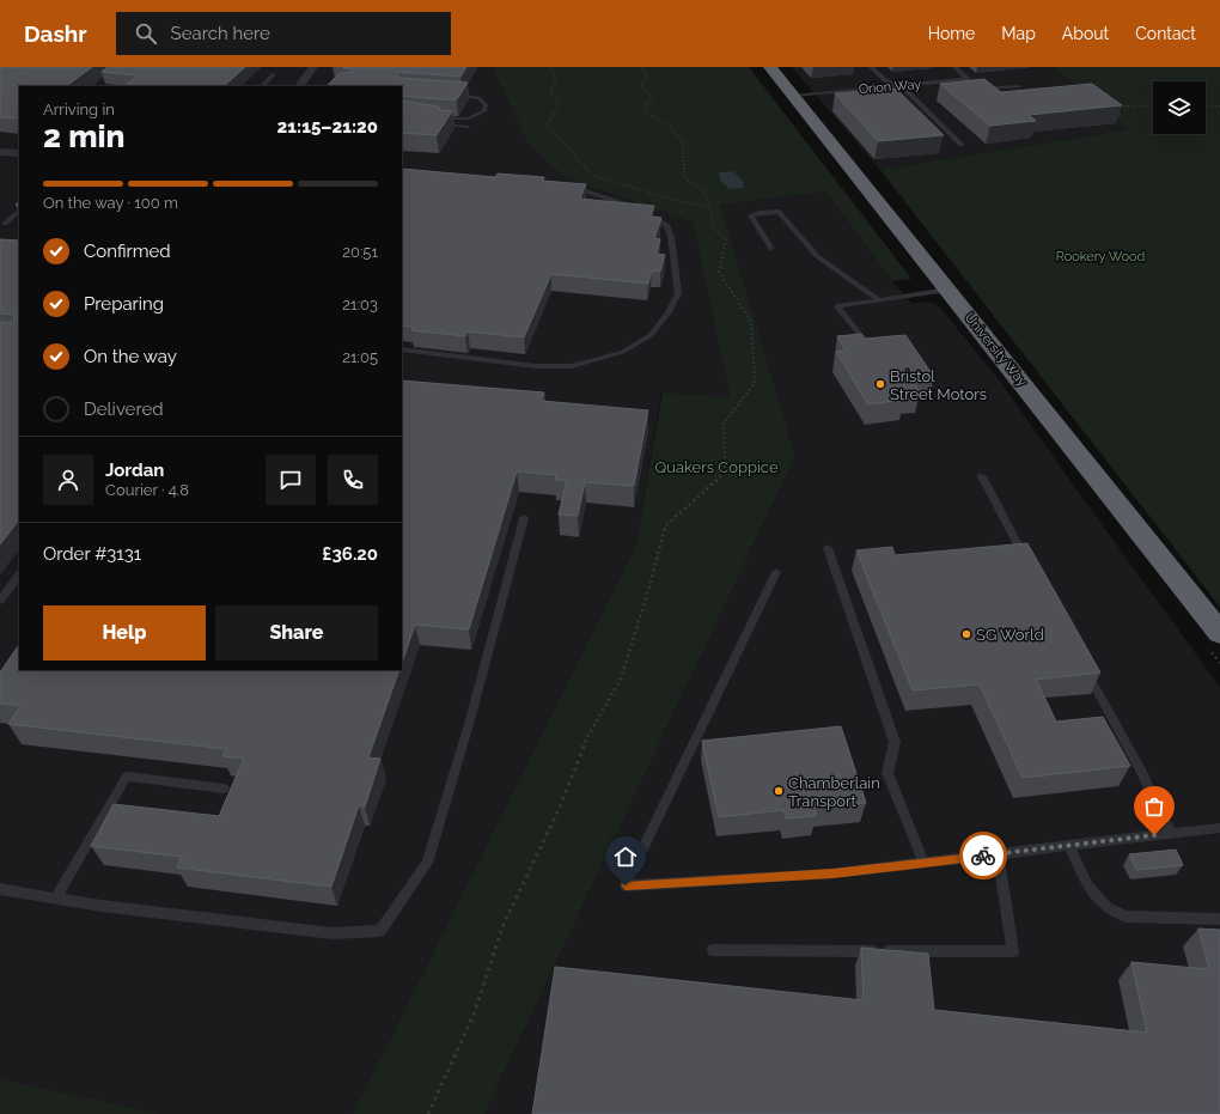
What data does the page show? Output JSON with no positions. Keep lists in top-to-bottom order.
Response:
{
  "streets": {
    "highway": ["University Way"],
    "lane": ["Orion Way"]
  },
  "crossings": [
    ["Orion Way", "University Way"]
  ],
  "parks": ["Rookery Wood", "Quakers Coppice"],
  "places": ["Bristol Street Motors", "SG World", "Chamberlain Transport"],
  "page": {
    "header": "Dashr",
    "search": "Search here",
    "nav": [
      "Home",
      "Map",
      "About",
      "Contact"
    ],
    "heading": ["2 min", "Arriving in", "21:15–21:20"],
    "panel": [
      "Jordan",
      "Courier · 4.8",
      "Order #3131",
      "£36.20"
    ],
    "bar": "On the way · 100 m",
    "list": [
      ["Confirmed", "20:51"],
      ["Preparing", "21:03"],
      ["On the way", "21:05"],
      "Delivered"
    ],
    "buttons": ["Help", "Share"]
  }
}
